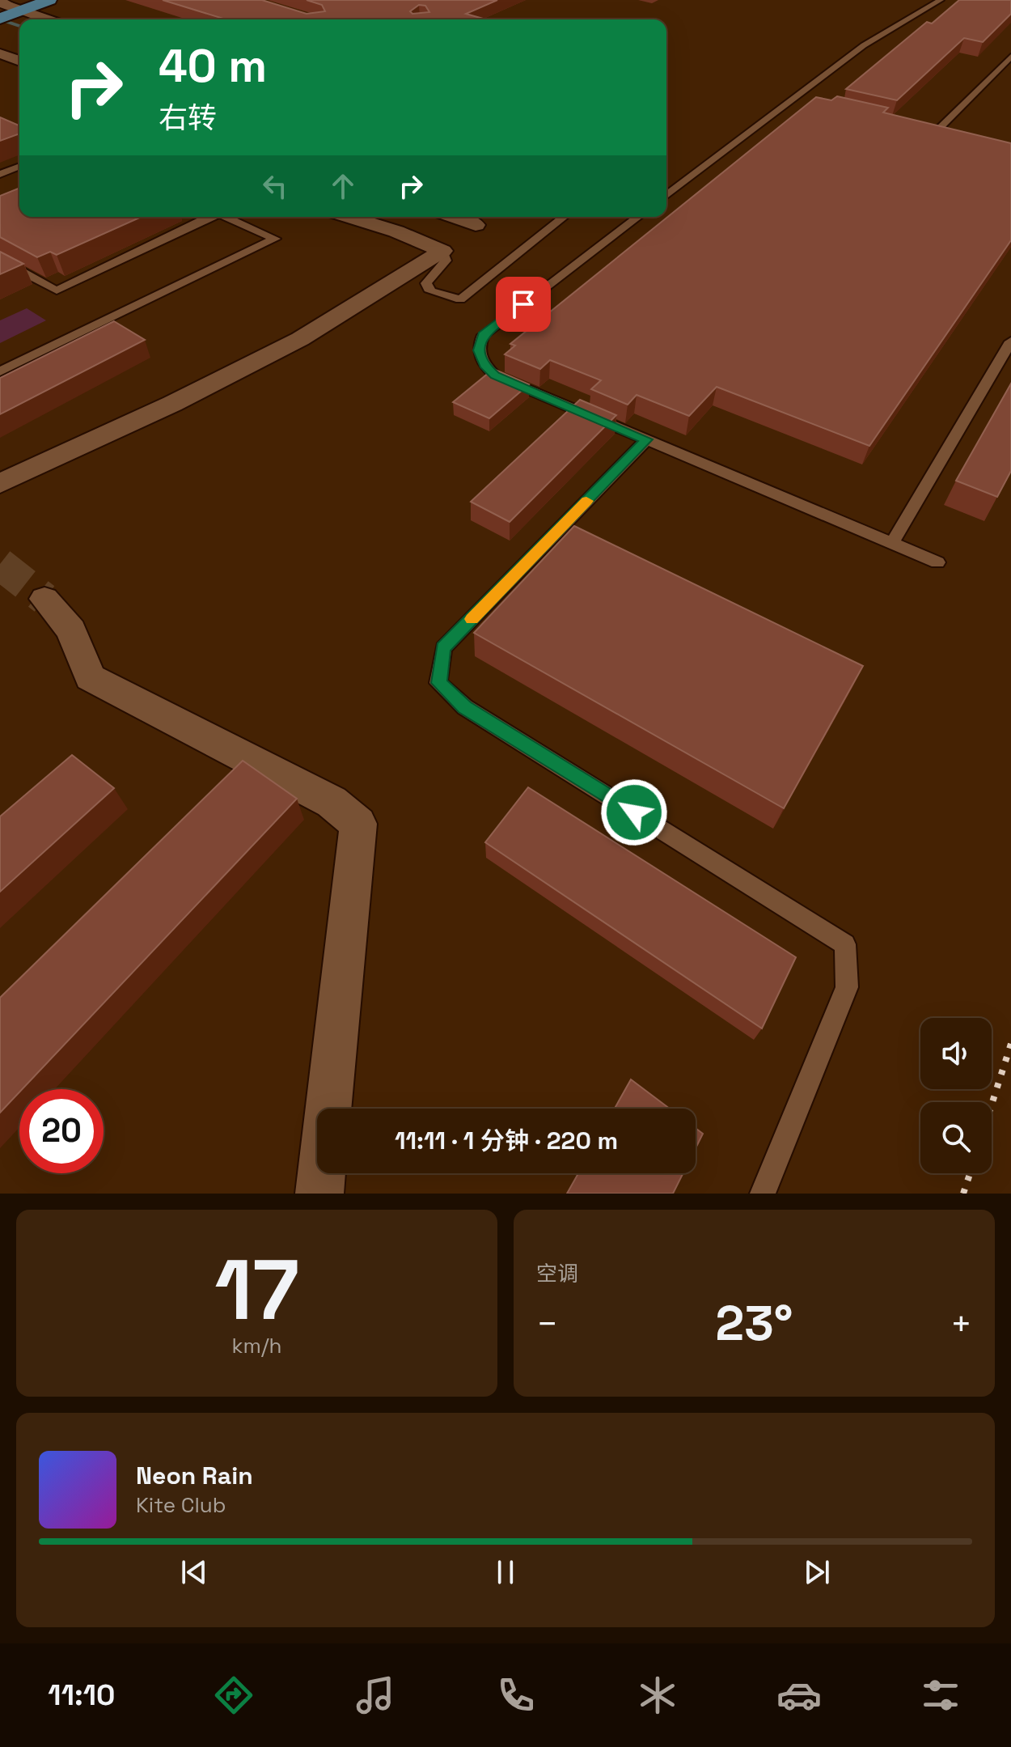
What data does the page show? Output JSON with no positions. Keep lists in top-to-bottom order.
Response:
{
  "page": {
    "turn": ["40 m", "右转"],
    "limit": "20",
    "trip": "11:11 · 1 分钟 · 220 m",
    "tile": [
      ["17", "km/h"],
      "空调"
    ],
    "heat": ["−", "23°", "+"],
    "song": ["Neon Rain", "Kite Club"],
    "tabs": "11:10"
  }
}
